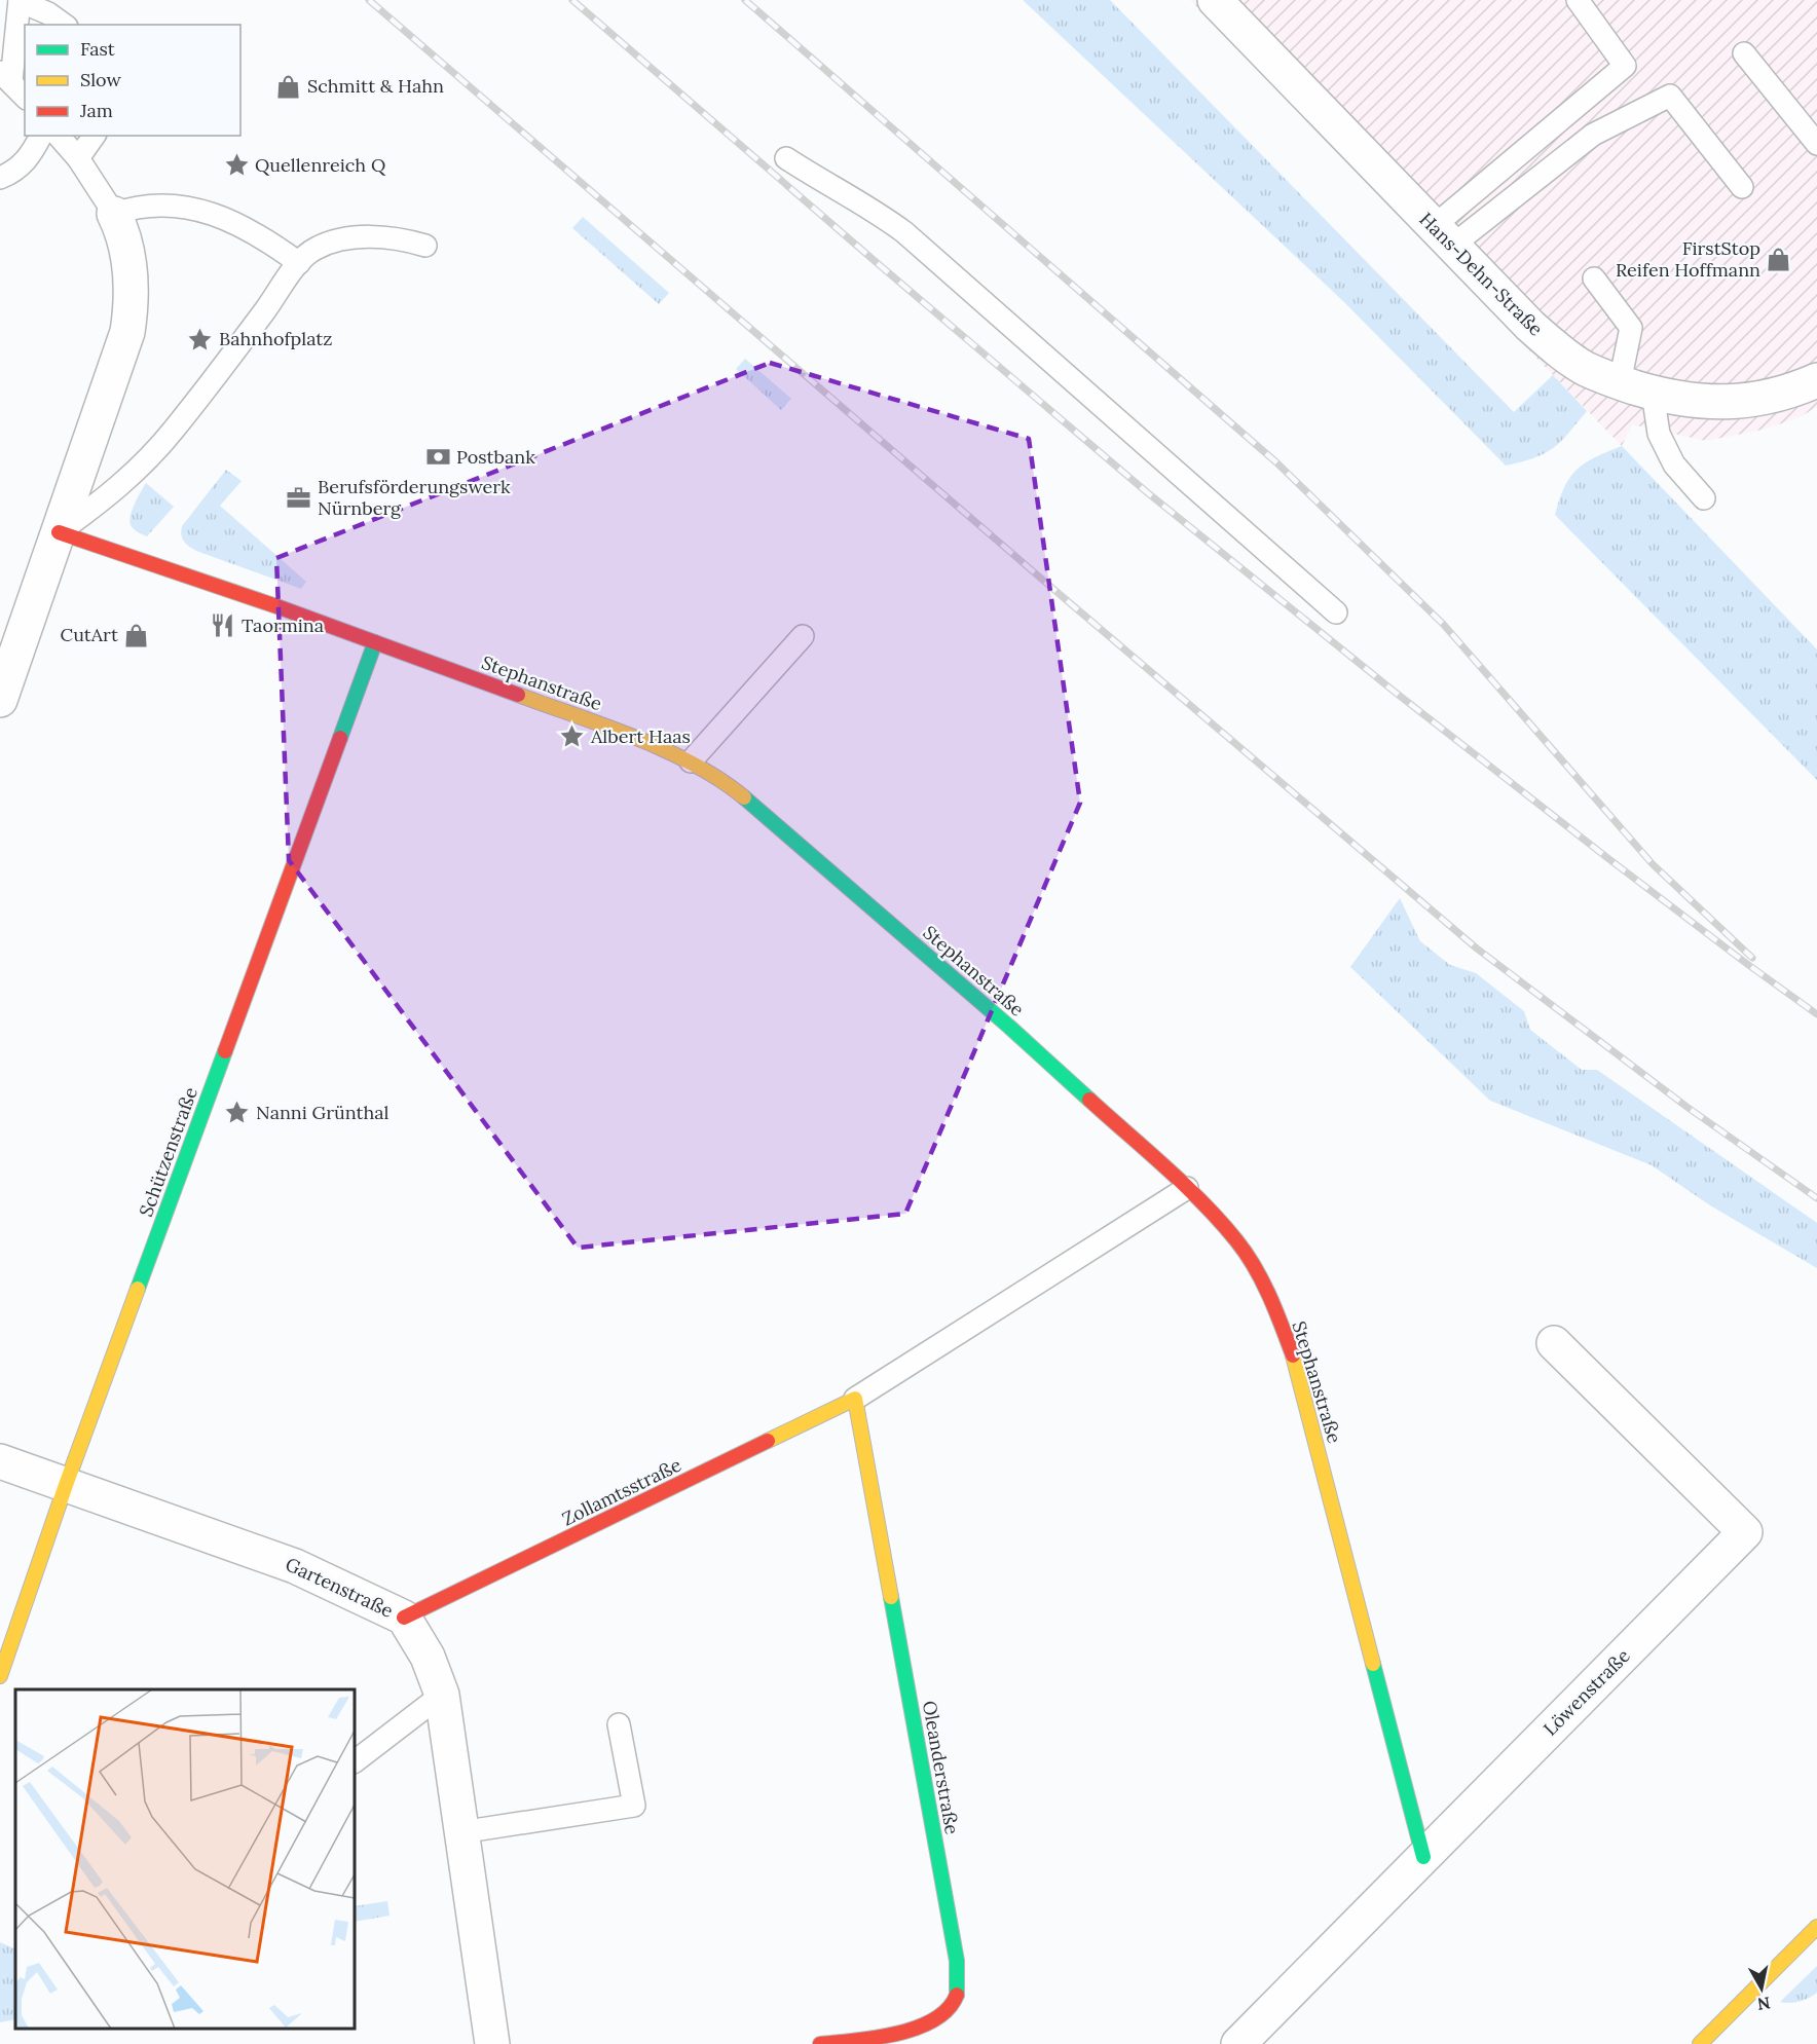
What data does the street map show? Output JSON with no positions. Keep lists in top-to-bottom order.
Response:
{
  "streets": {
    "street": [
      "Hans-Dehn-Straße",
      "Stephanstraße",
      "Schützenstraße",
      "Zollamtsstraße",
      "Gartenstraße",
      "Löwenstraße",
      "Oleanderstraße"
    ]
  },
  "crossings": [
    ["Stephanstraße", "Schützenstraße"],
    ["Stephanstraße", "Löwenstraße"],
    ["Schützenstraße", "Gartenstraße"],
    ["Zollamtsstraße", "Gartenstraße"],
    ["Zollamtsstraße", "Oleanderstraße"]
  ],
  "places": {
    "shop": ["Schmitt & Hahn", "FirstStop Reifen Hoffmann", "CutArt"],
    "place": [
      "Quellenreich Q",
      "Bahnhofplatz",
      "Albert Haas",
      "Nanni Grünthal"
    ],
    "bank": ["Postbank"],
    "office": ["Berufsförderungswerk Nürnberg"],
    "restaurant": ["Taormina"]
  },
  "legend": ["Fast", "Slow", "Jam"],
  "north": "bottom"
}
